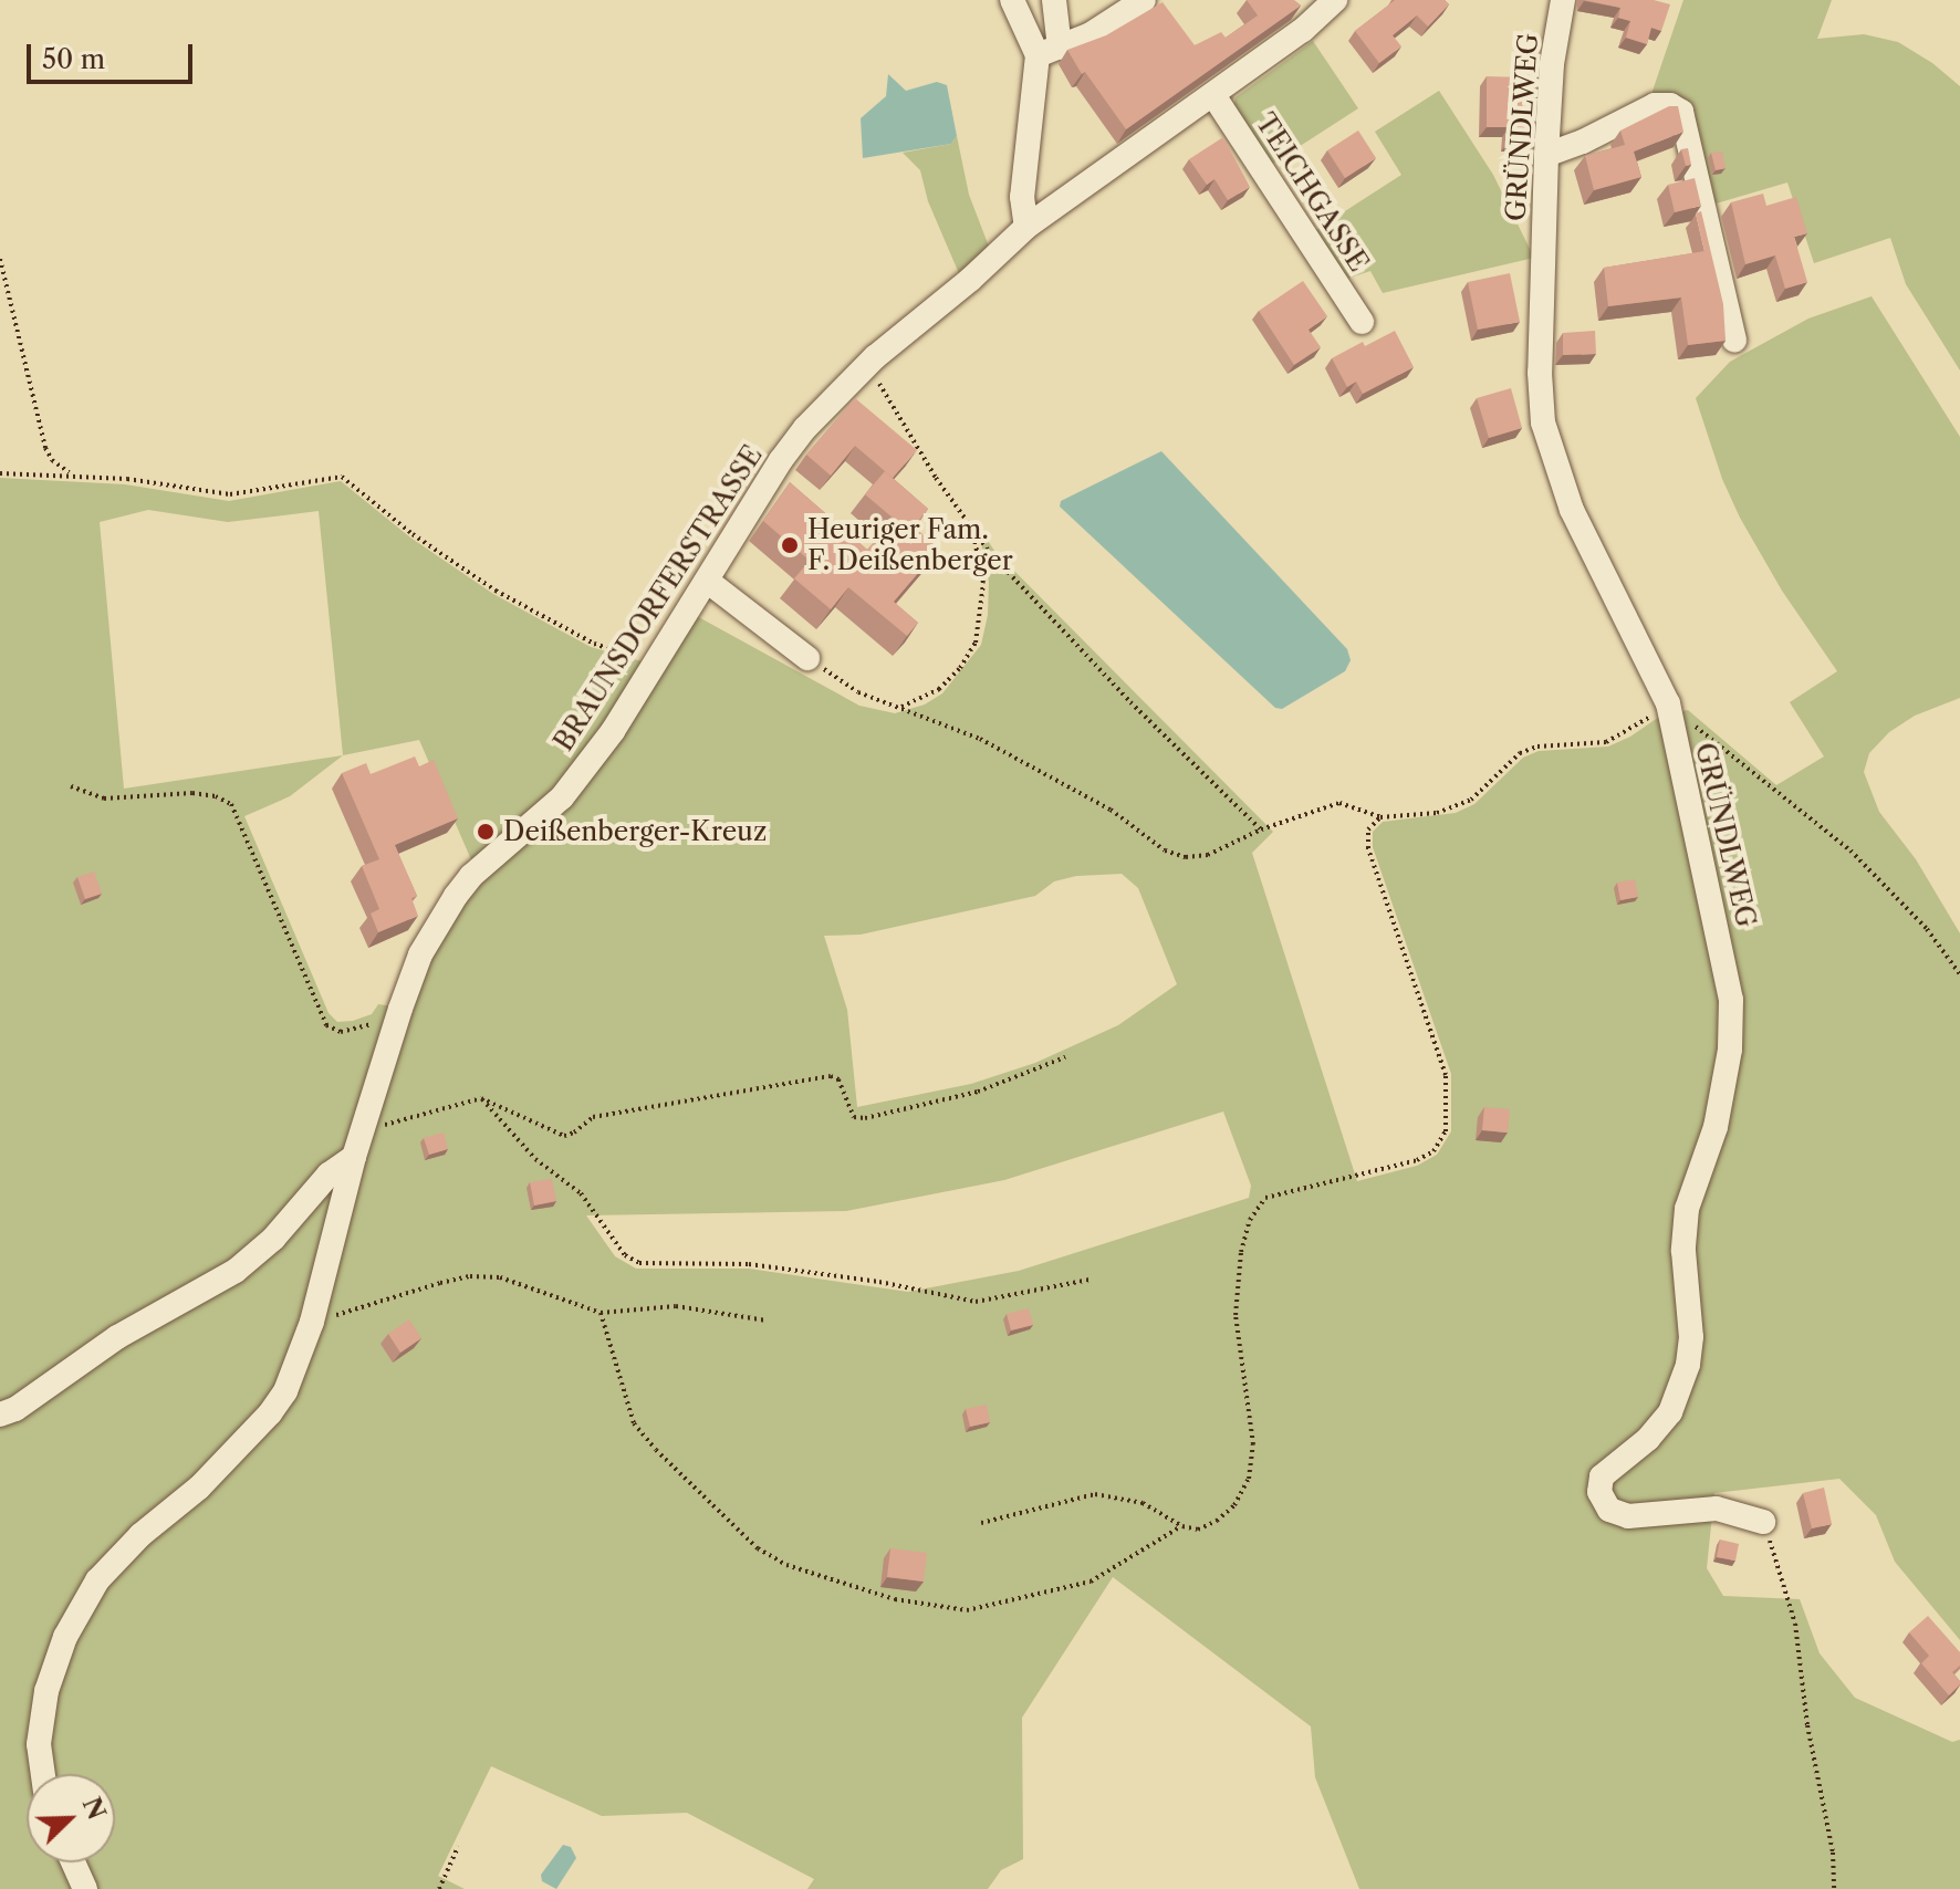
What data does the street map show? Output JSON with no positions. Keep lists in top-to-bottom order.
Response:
{
  "streets": {
    "street": ["GRÜNDLWEG", "TEICHGASSE", "BRAUNSDORFERSTRASSE"]
  },
  "crossings": [
    ["TEICHGASSE", "BRAUNSDORFERSTRASSE"]
  ],
  "places": ["Heuriger Fam. F. Deißenberger", "Deißenberger-Kreuz"],
  "scale_bar": "50 m",
  "north": "top right"
}
